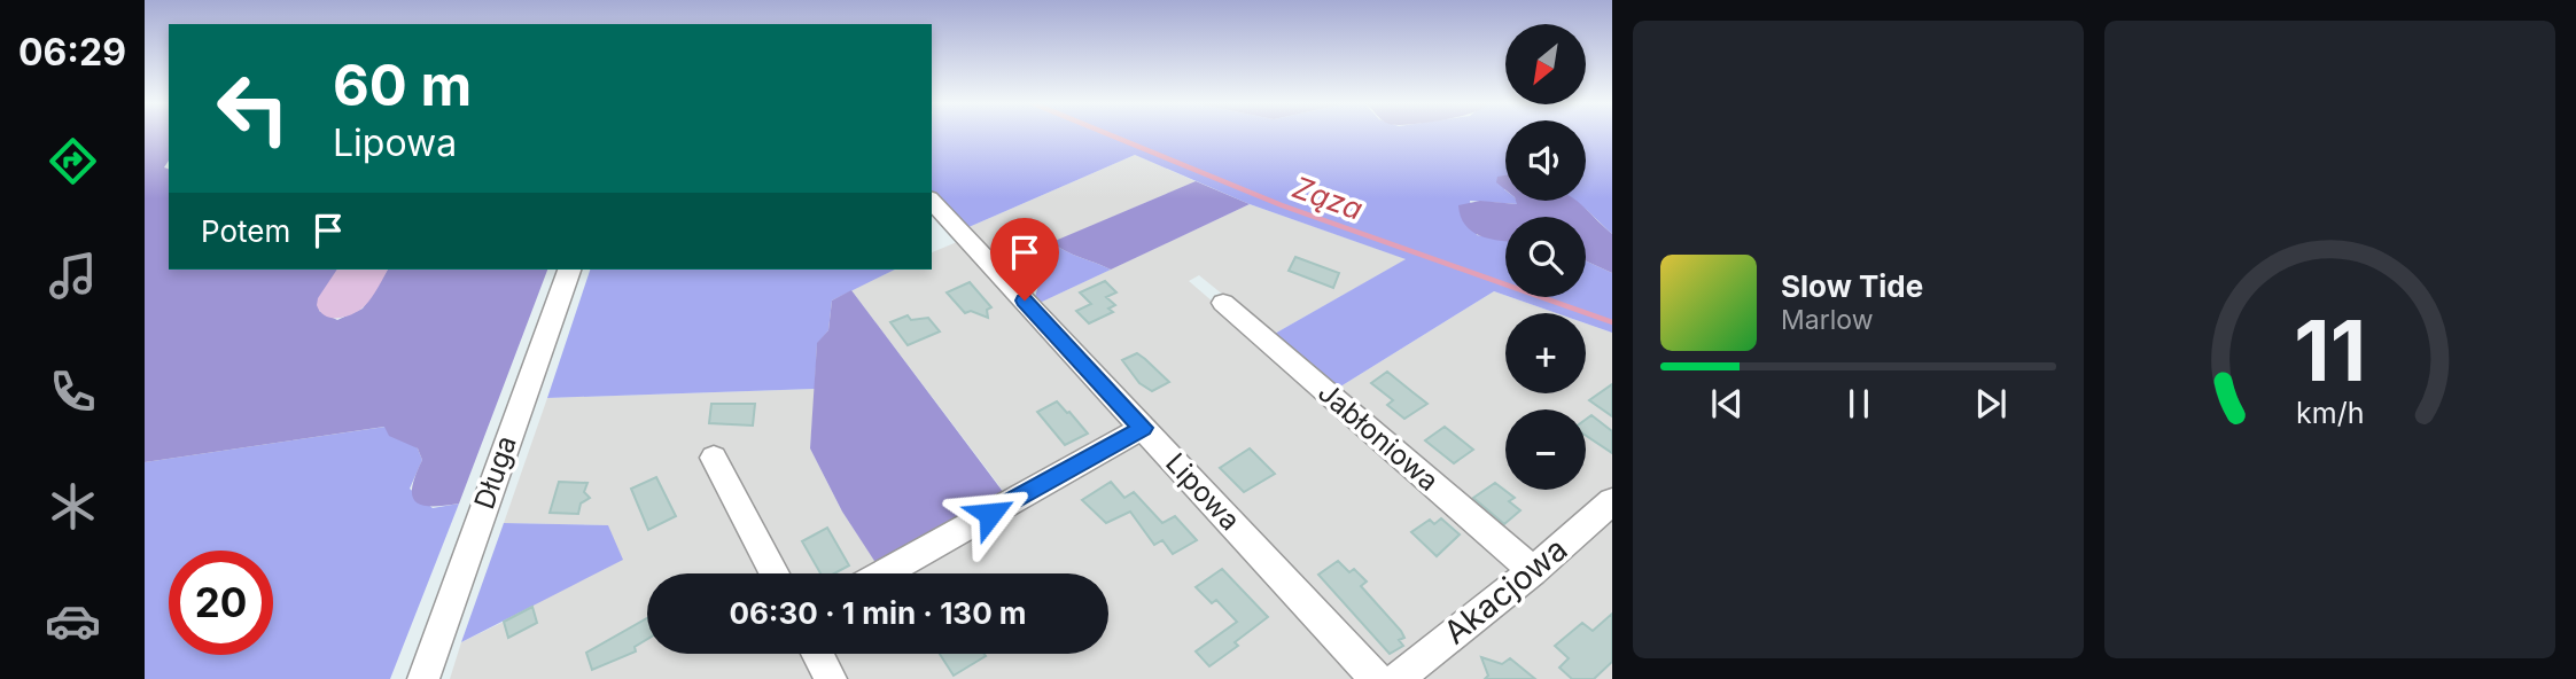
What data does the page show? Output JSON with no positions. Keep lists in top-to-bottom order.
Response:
{
  "streets": {
    "street": [
      "Jabłoniowa",
      "Długa",
      "Lipowa",
      "Akacjowa"
    ]
  },
  "crossings": [
    ["Jabłoniowa", "Akacjowa"]
  ],
  "water": ["Ząza"],
  "north": "bottom left",
  "page": {
    "tabs": "06:29",
    "map_buttons": ["+", "−"],
    "turn": ["60 m", "Lipowa"],
    "then": "Potem",
    "song": ["Slow Tide", "Marlow"],
    "limit": "20",
    "trip": "06:30 · 1 min · 130 m",
    "gauge": ["11", "km/h"]
  }
}
